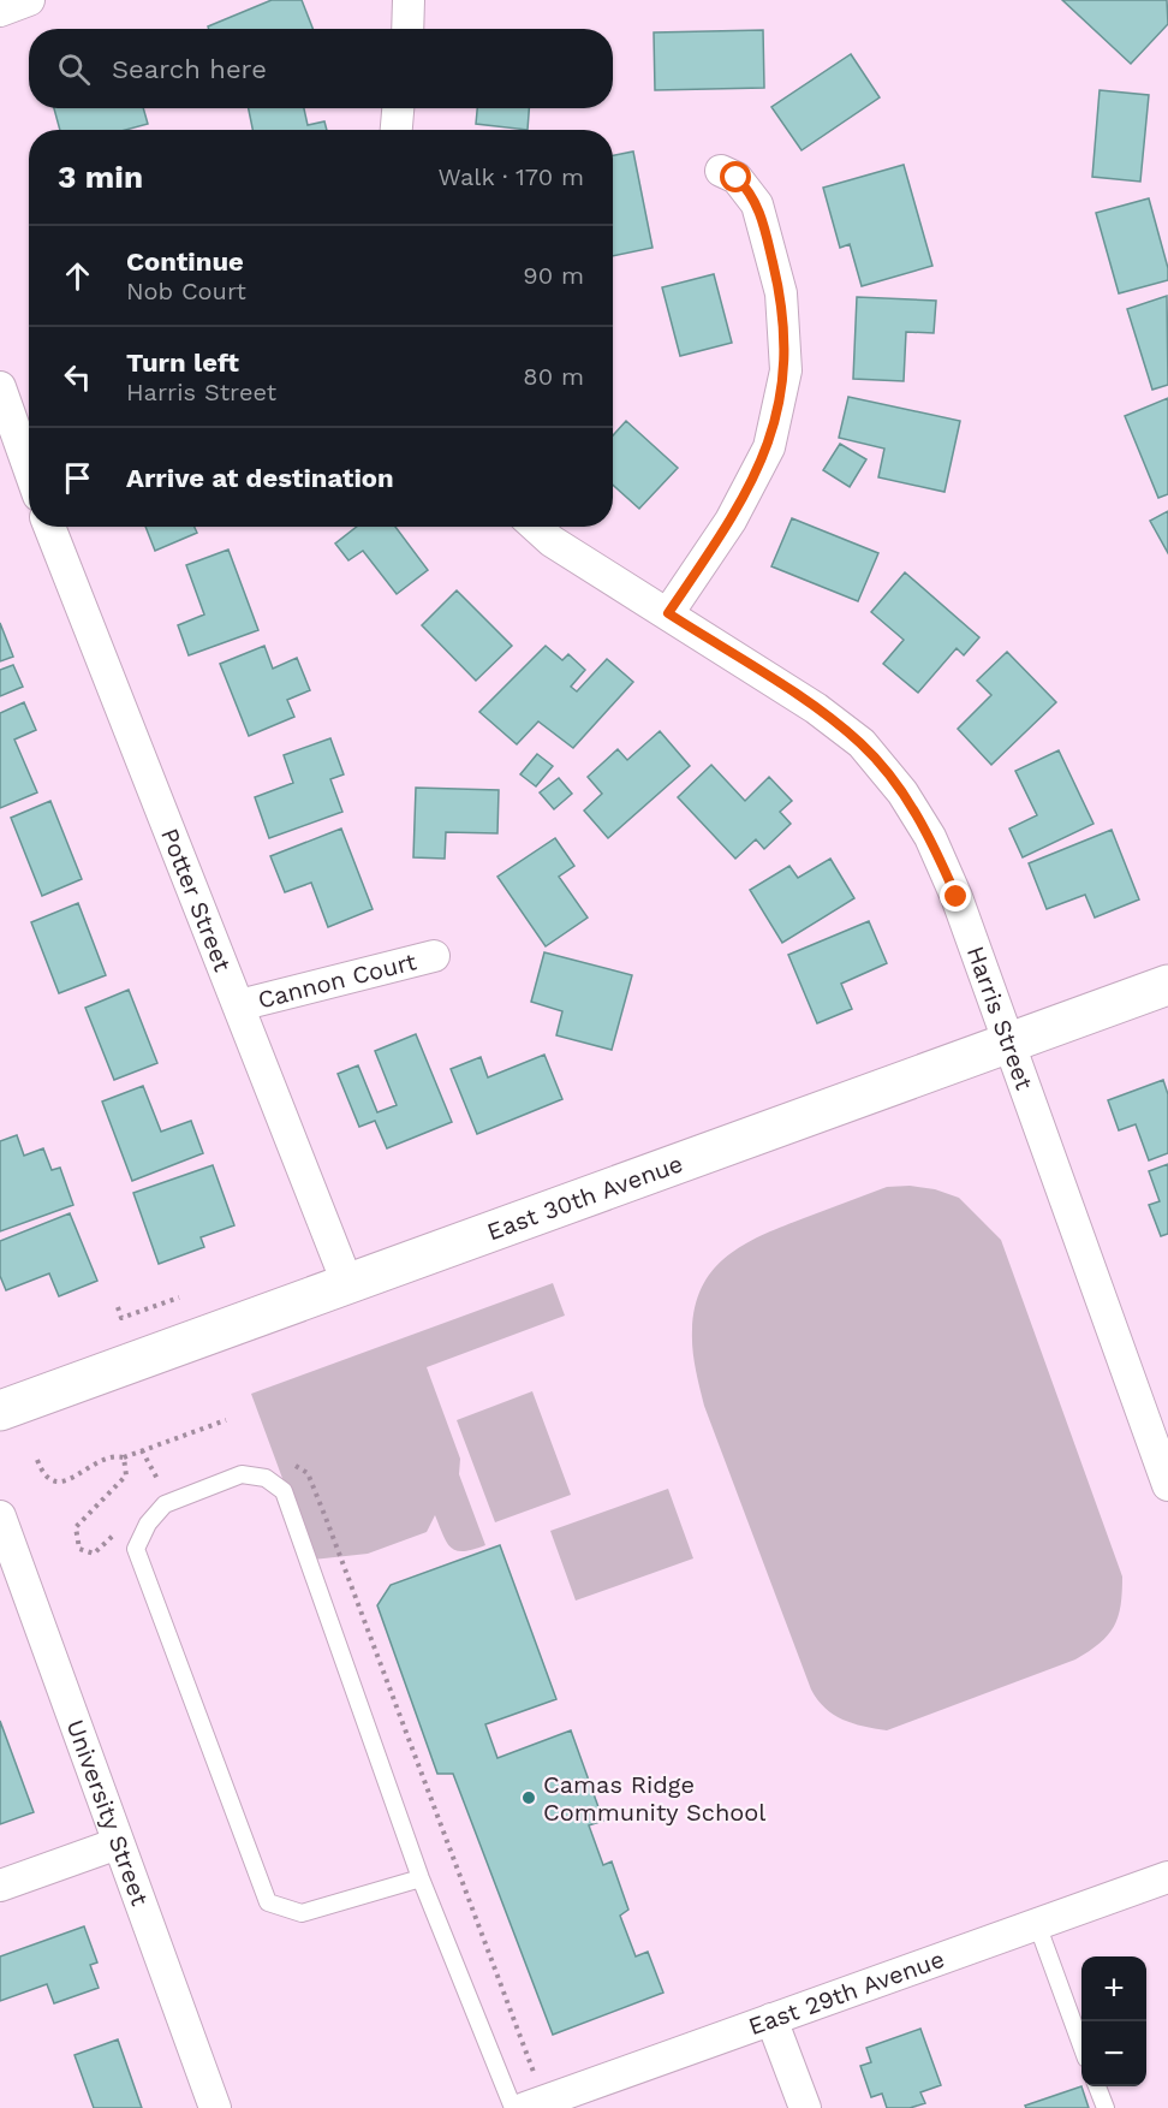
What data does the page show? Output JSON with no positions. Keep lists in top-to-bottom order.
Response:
{
  "streets": {
    "main road": ["East 30th Avenue"],
    "street": [
      "Potter Street",
      "Cannon Court",
      "Harris Street",
      "University Street",
      "East 29th Avenue"
    ]
  },
  "crossings": [
    ["Potter Street", "Cannon Court"],
    ["Potter Street", "East 30th Avenue"],
    ["Harris Street", "East 30th Avenue"]
  ],
  "places": ["Camas Ridge Community School"],
  "page": {
    "search": "Search here",
    "heading": ["3 min", "Walk · 170 m"],
    "list": [
      ["Continue", "Nob Court", "90 m"],
      ["Turn left", "Harris Street", "80 m"],
      "Arrive at destination"
    ],
    "map_buttons": ["+", "−"]
  }
}
